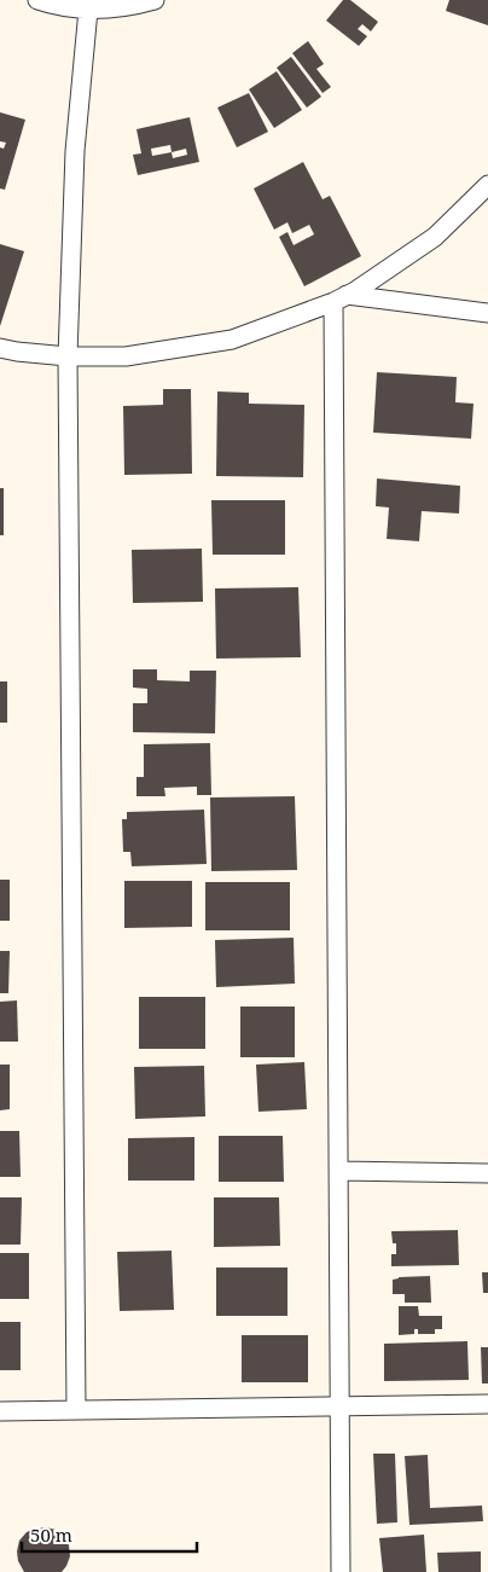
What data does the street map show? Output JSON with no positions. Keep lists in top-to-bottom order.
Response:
{
  "scale_bar": "50 m"
}
